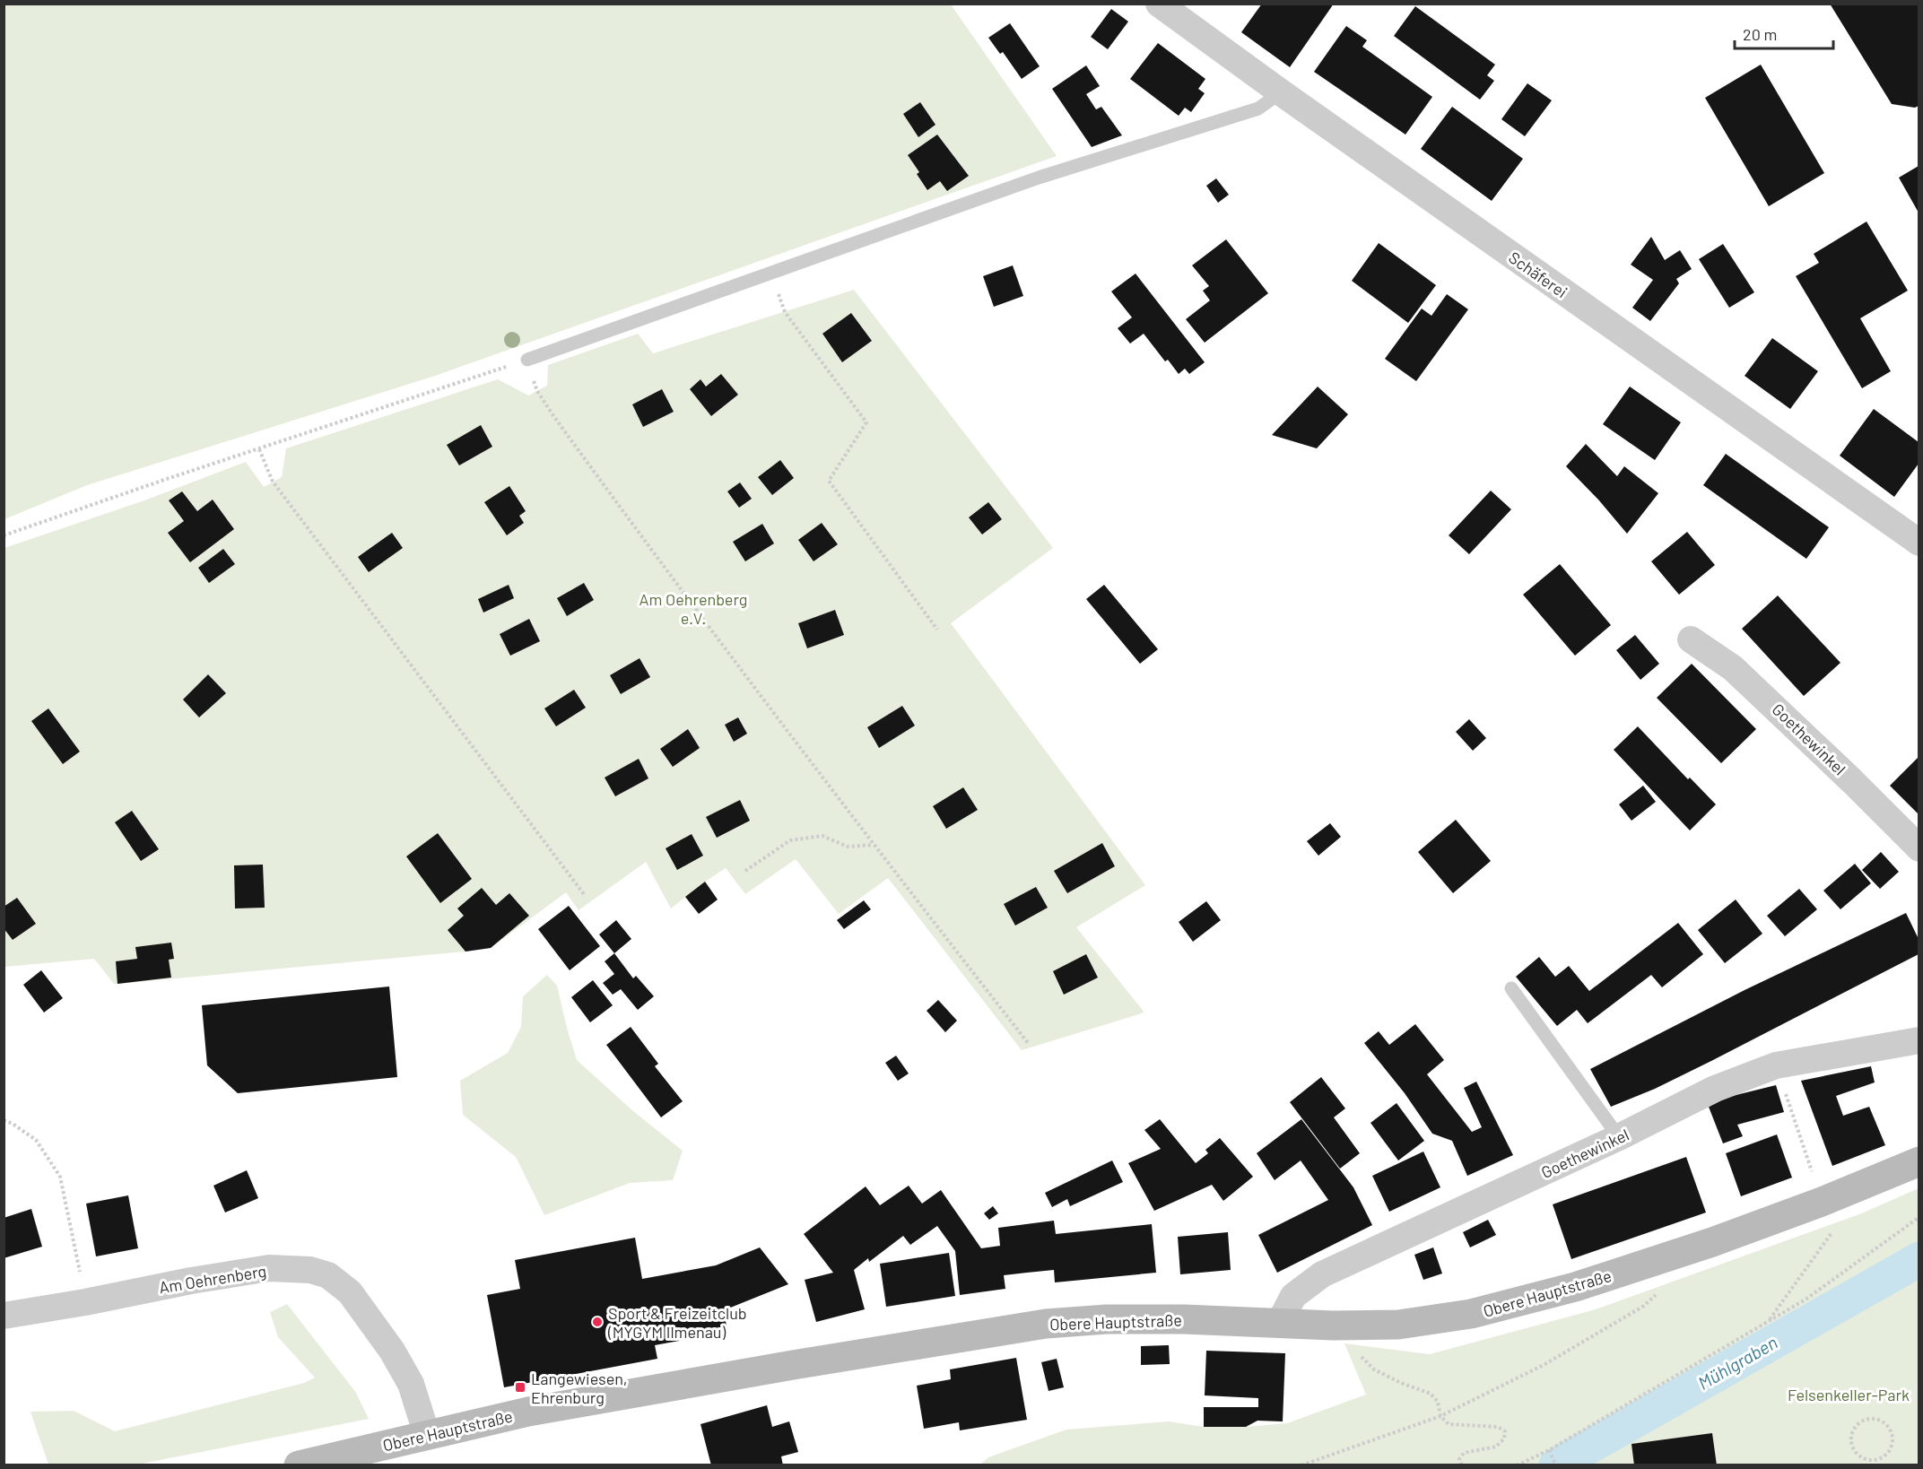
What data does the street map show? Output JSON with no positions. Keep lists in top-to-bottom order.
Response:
{
  "streets": {
    "main road": ["Obere Hauptstraße"],
    "street": ["Schäferei", "Goethewinkel", "Am Oehrenberg"]
  },
  "crossings": [
    ["Goethewinkel", "Obere Hauptstraße"],
    ["Am Oehrenberg", "Obere Hauptstraße"]
  ],
  "water": ["Mühlgraben"],
  "parks": ["Am Oehrenberg e.V.", "Felsenkeller-Park"],
  "places": {
    "other": ["Sport & Freizeitclub (MYGYM Ilmenau)"],
    "transit": ["Langewiesen, Ehrenburg"]
  },
  "scale_bar": "20 m"
}
